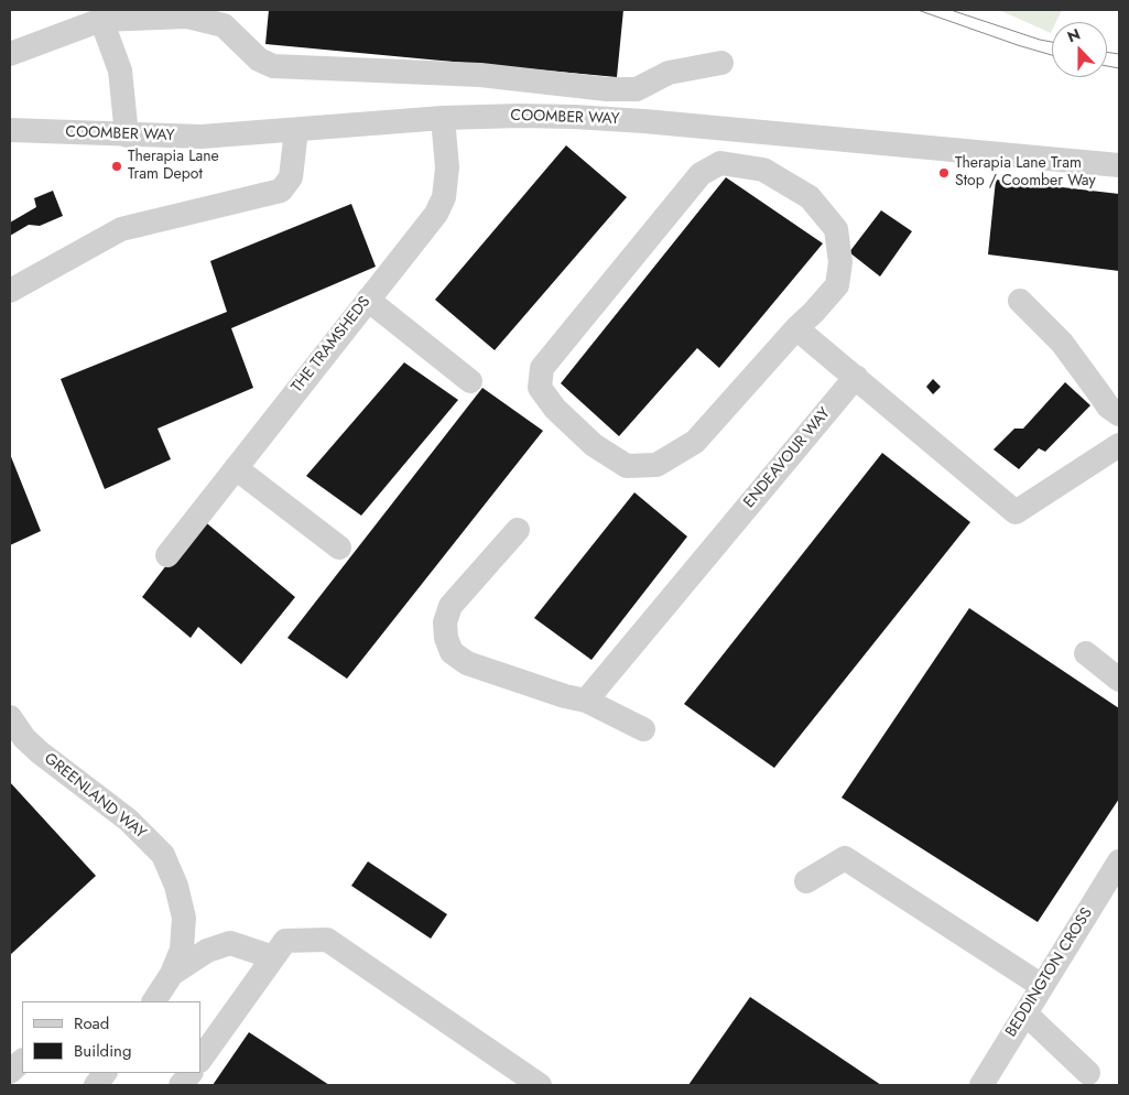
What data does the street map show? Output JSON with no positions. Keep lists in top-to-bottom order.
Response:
{
  "streets": {
    "street": [
      "COOMBER WAY",
      "THE TRAMSHEDS",
      "ENDEAVOUR WAY",
      "GREENLAND WAY",
      "BEDDINGTON CROSS"
    ]
  },
  "crossings": [
    ["COOMBER WAY", "THE TRAMSHEDS"]
  ],
  "places": ["Therapia Lane Tram Depot", "Therapia Lane Tram Stop / Coomber Way"],
  "legend": ["Road", "Building"],
  "north": "top"
}
